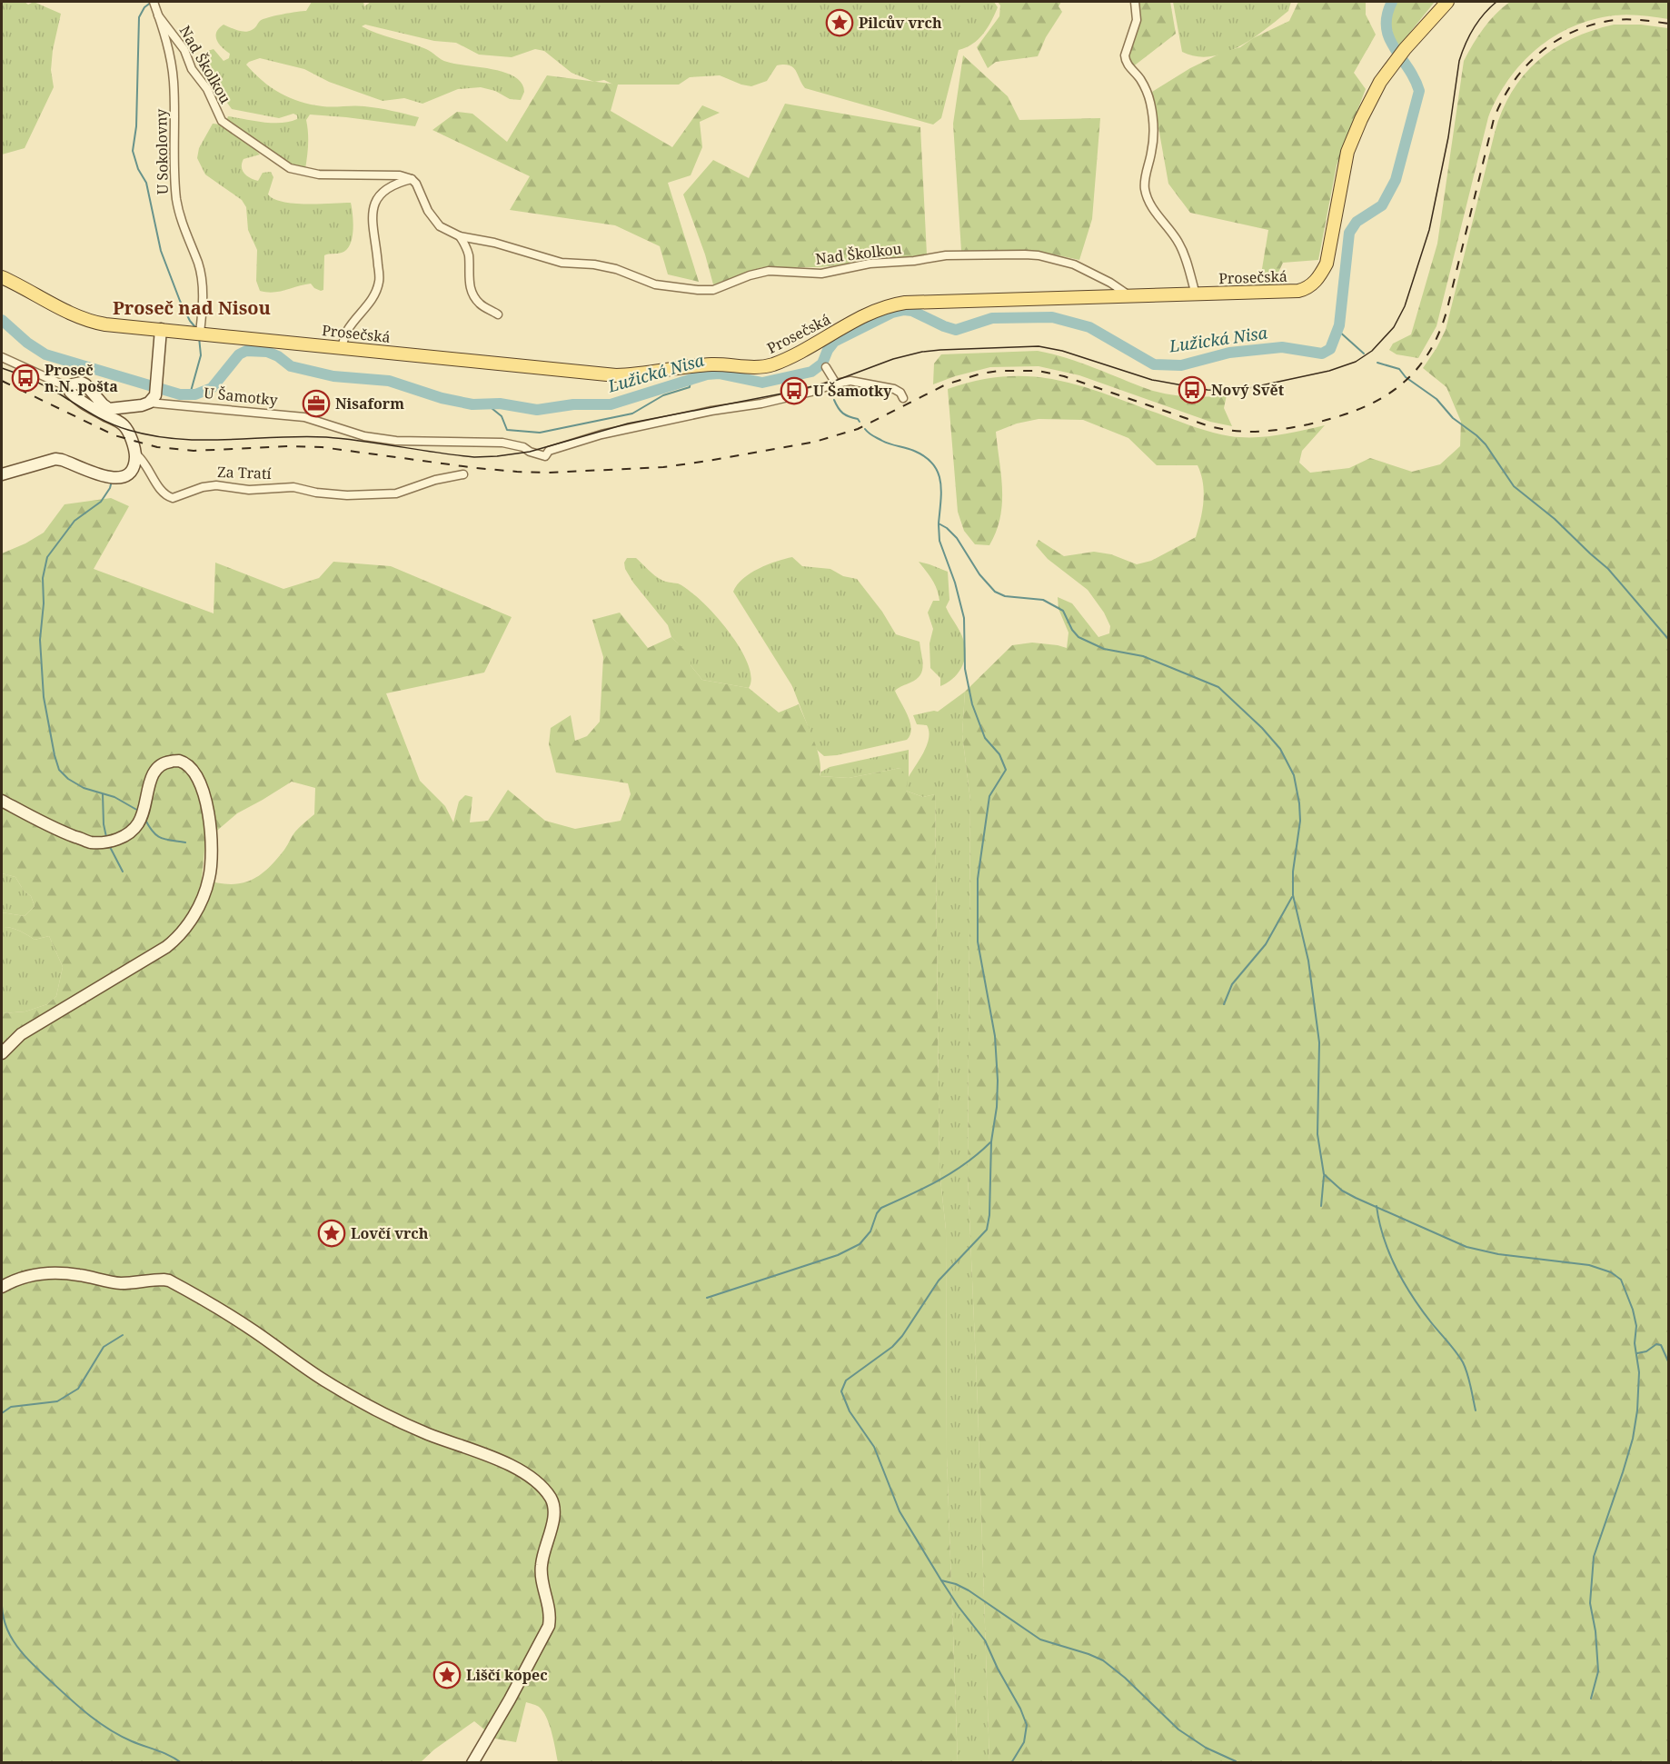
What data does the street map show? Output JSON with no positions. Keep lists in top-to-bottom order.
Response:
{
  "streets": {
    "main road": ["Prosečská"],
    "street": [
      "Nad Školkou",
      "U Sokolovny",
      "U Šamotky",
      "Za Tratí"
    ]
  },
  "crossings": [
    ["Nad Školkou", "U Sokolovny"],
    ["Nad Školkou", "Prosečská"],
    ["U Sokolovny", "Prosečská"],
    ["U Šamotky", "Za Tratí"]
  ],
  "districts": ["Proseč nad Nisou"],
  "water": ["Lužická Nisa"],
  "places": {
    "place": ["Pilcův vrch", "Lovčí vrch", "Liščí kopec"],
    "bus stop": ["Proseč n.N. pošta", "Nový Svět", "U Šamotky"],
    "office": ["Nisaform"]
  }
}
